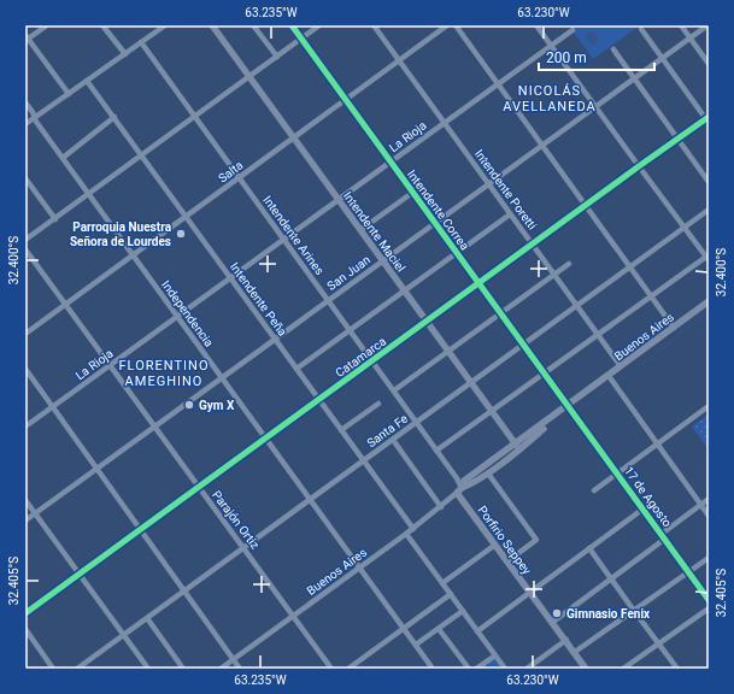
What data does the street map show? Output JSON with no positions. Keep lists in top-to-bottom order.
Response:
{
  "streets": {
    "main road": ["Intendente Maciel", "Buenos Aires", "Porfirio Seppey"],
    "street": [
      "La Rioja",
      "Salta",
      "Intendente Poretti",
      "Intendente Correa",
      "Intendente Arines",
      "San Juan",
      "Intendente Peña",
      "Independencia",
      "Catamarca",
      "Santa Fe",
      "17 de Agosto",
      "Parajón Ortiz"
    ]
  },
  "crossings": [
    ["La Rioja", "Intendente Poretti"],
    ["La Rioja", "Intendente Correa"],
    ["La Rioja", "Intendente Maciel"],
    ["La Rioja", "Intendente Arines"],
    ["La Rioja", "Intendente Peña"],
    ["La Rioja", "Independencia"],
    ["La Rioja", "Parajón Ortiz"],
    ["Salta", "Intendente Poretti"],
    ["Salta", "Intendente Correa"],
    ["Salta", "Intendente Maciel"],
    ["Salta", "Intendente Arines"],
    ["Salta", "Intendente Peña"],
    ["Salta", "Independencia"],
    ["Salta", "Parajón Ortiz"],
    ["Intendente Poretti", "San Juan"],
    ["Intendente Poretti", "Buenos Aires"],
    ["Intendente Poretti", "Catamarca"],
    ["Intendente Poretti", "Santa Fe"],
    ["Intendente Correa", "San Juan"],
    ["Intendente Correa", "Buenos Aires"],
    ["Intendente Correa", "Catamarca"],
    ["Intendente Correa", "Santa Fe"],
    ["Intendente Correa", "17 de Agosto"],
    ["Intendente Maciel", "San Juan"],
    ["Intendente Maciel", "Buenos Aires"],
    ["Intendente Maciel", "Catamarca"],
    ["Intendente Maciel", "Santa Fe"],
    ["Intendente Arines", "San Juan"],
    ["Intendente Arines", "Buenos Aires"],
    ["Intendente Arines", "Catamarca"],
    ["Intendente Arines", "Santa Fe"],
    ["Intendente Arines", "Porfirio Seppey"],
    ["San Juan", "Intendente Peña"],
    ["San Juan", "Independencia"],
    ["San Juan", "Parajón Ortiz"],
    ["Intendente Peña", "Buenos Aires"],
    ["Intendente Peña", "Catamarca"],
    ["Intendente Peña", "Santa Fe"],
    ["Independencia", "Buenos Aires"],
    ["Independencia", "Catamarca"],
    ["Independencia", "Santa Fe"],
    ["Buenos Aires", "17 de Agosto"],
    ["Buenos Aires", "Parajón Ortiz"],
    ["Buenos Aires", "Porfirio Seppey"],
    ["Catamarca", "Parajón Ortiz"],
    ["Santa Fe", "Parajón Ortiz"]
  ],
  "districts": ["NICOLÁS AVELLANEDA", "FLORENTINO AMEGHINO"],
  "places": ["Parroquia Nuestra Señora de Lourdes", "Gym X", "Gimnasio Fenix"],
  "scale_bar": "200 m",
  "coordinates": [
    "63.235°W",
    "63.230°W",
    "32.400°S",
    "32.405°S"
  ]
}
